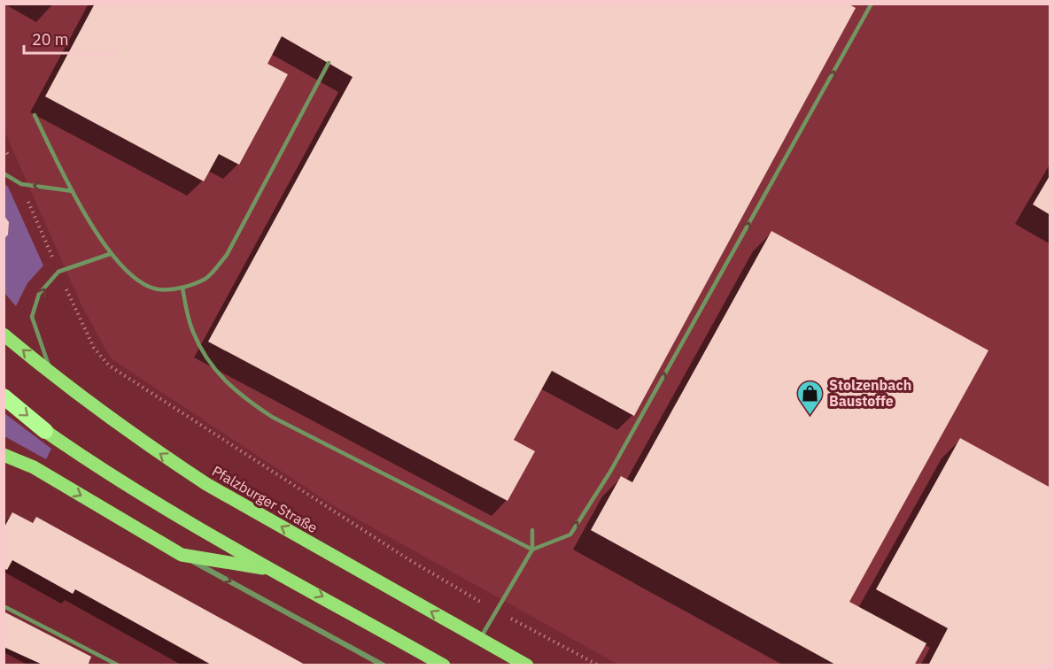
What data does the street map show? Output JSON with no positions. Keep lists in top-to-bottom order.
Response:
{
  "streets": {
    "main road": ["Pfalzburger Straße"]
  },
  "places": {
    "shop": ["Stolzenbach Baustoffe"]
  },
  "scale_bar": "20 m"
}
